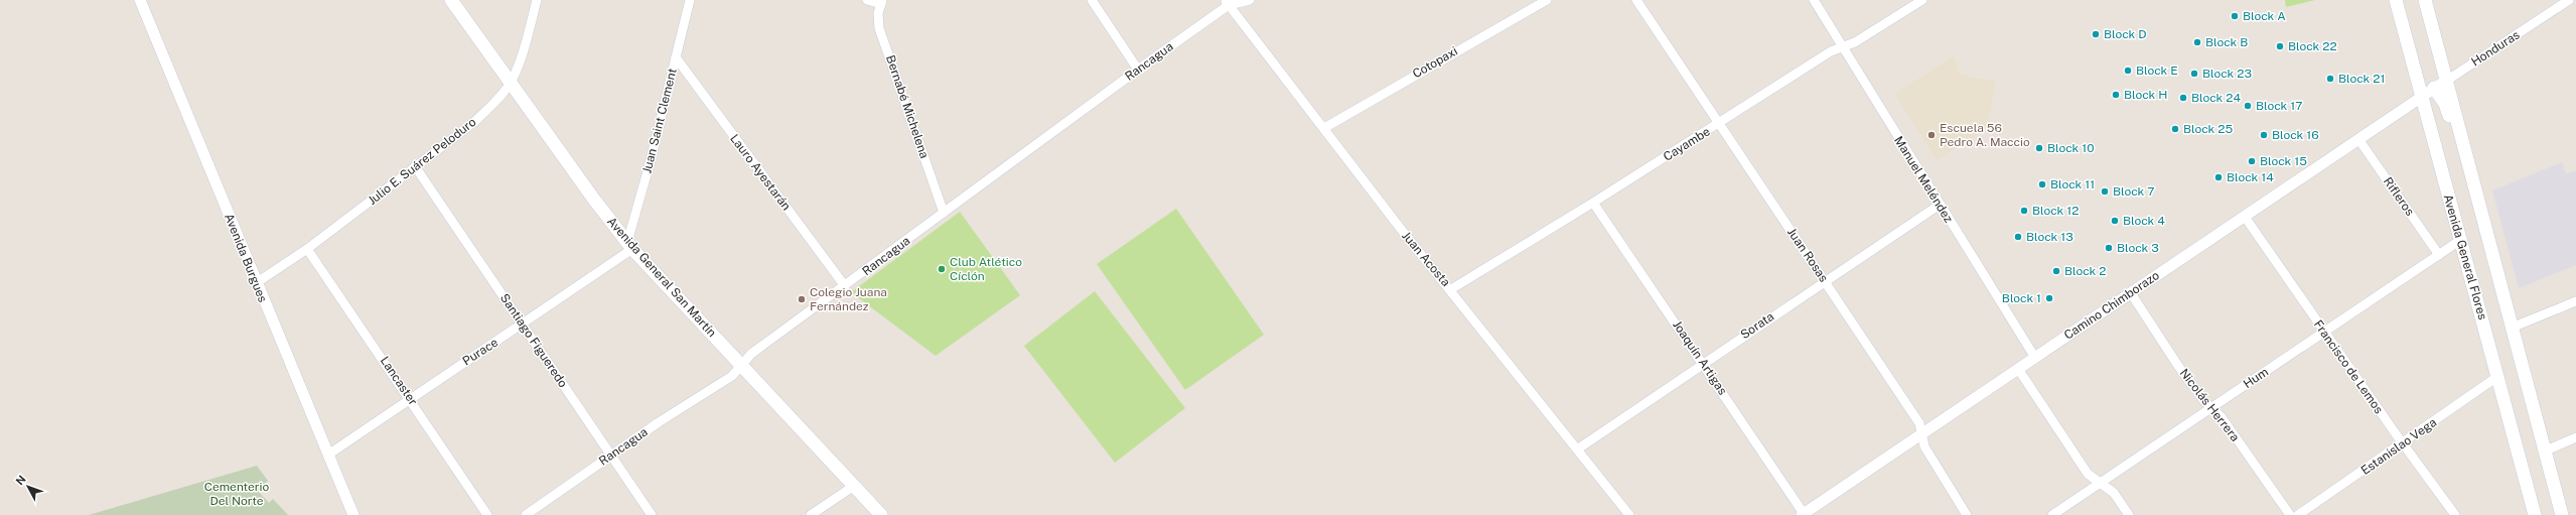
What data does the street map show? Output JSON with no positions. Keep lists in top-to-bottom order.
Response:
{
  "streets": {
    "main road": ["Avenida General Flores", "Avenida General San Martín"],
    "street": [
      "Honduras",
      "Rancagua",
      "Cotopaxi",
      "Bernabé Michelena",
      "Juan Saint Clement",
      "Cayambe",
      "Julio E. Suárez Peloduro",
      "Lauro Ayestarán",
      "Manuel Meléndez",
      "Rifleros",
      "Juan Rosas",
      "Avenida Burgues",
      "Juan Acosta",
      "Camino Chimborazo",
      "Sorata",
      "Santiago Figueredo",
      "Purace",
      "Joaquín Artigas",
      "Francisco de Lemos",
      "Hum",
      "Lancaster",
      "Nicolás Herrera",
      "Estanislao Vega"
    ]
  },
  "crossings": [
    ["Honduras", "Avenida General Flores"],
    ["Honduras", "Camino Chimborazo"],
    ["Rancagua", "Bernabé Michelena"],
    ["Rancagua", "Lauro Ayestarán"],
    ["Rancagua", "Juan Acosta"],
    ["Rancagua", "Avenida General San Martín"],
    ["Rancagua", "Santiago Figueredo"],
    ["Cotopaxi", "Juan Acosta"],
    ["Juan Saint Clement", "Lauro Ayestarán"],
    ["Juan Saint Clement", "Avenida General San Martín"],
    ["Juan Saint Clement", "Purace"],
    ["Cayambe", "Manuel Meléndez"],
    ["Cayambe", "Juan Rosas"],
    ["Cayambe", "Juan Acosta"],
    ["Cayambe", "Joaquín Artigas"],
    ["Julio E. Suárez Peloduro", "Avenida Burgues"],
    ["Julio E. Suárez Peloduro", "Avenida General San Martín"],
    ["Julio E. Suárez Peloduro", "Santiago Figueredo"],
    ["Julio E. Suárez Peloduro", "Lancaster"],
    ["Manuel Meléndez", "Camino Chimborazo"],
    ["Manuel Meléndez", "Sorata"],
    ["Rifleros", "Camino Chimborazo"],
    ["Rifleros", "Hum"],
    ["Juan Rosas", "Camino Chimborazo"],
    ["Juan Rosas", "Sorata"],
    ["Avenida General Flores", "Camino Chimborazo"],
    ["Avenida General Flores", "Hum"],
    ["Avenida General Flores", "Estanislao Vega"],
    ["Avenida Burgues", "Purace"],
    ["Juan Acosta", "Sorata"],
    ["Avenida General San Martín", "Purace"],
    ["Camino Chimborazo", "Joaquín Artigas"],
    ["Camino Chimborazo", "Francisco de Lemos"],
    ["Camino Chimborazo", "Nicolás Herrera"],
    ["Sorata", "Joaquín Artigas"],
    ["Santiago Figueredo", "Purace"],
    ["Purace", "Lancaster"],
    ["Francisco de Lemos", "Hum"],
    ["Francisco de Lemos", "Estanislao Vega"],
    ["Hum", "Nicolás Herrera"]
  ],
  "parks": ["Cementerio Del Norte"],
  "places": [
    "Block A",
    "Block D",
    "Block B",
    "Block 22",
    "Block E",
    "Block 23",
    "Block 21",
    "Block H",
    "Block 24",
    "Block 17",
    "Block 25",
    "Escuela 56 Pedro A. Maccio",
    "Block 16",
    "Block 10",
    "Block 15",
    "Block 14",
    "Block 11",
    "Block 7",
    "Block 12",
    "Block 4",
    "Block 13",
    "Block 3",
    "Club Atlético Cíclón",
    "Block 2",
    "Block 1",
    "Colegio Juana Fernández"
  ],
  "north": "top left"
}
